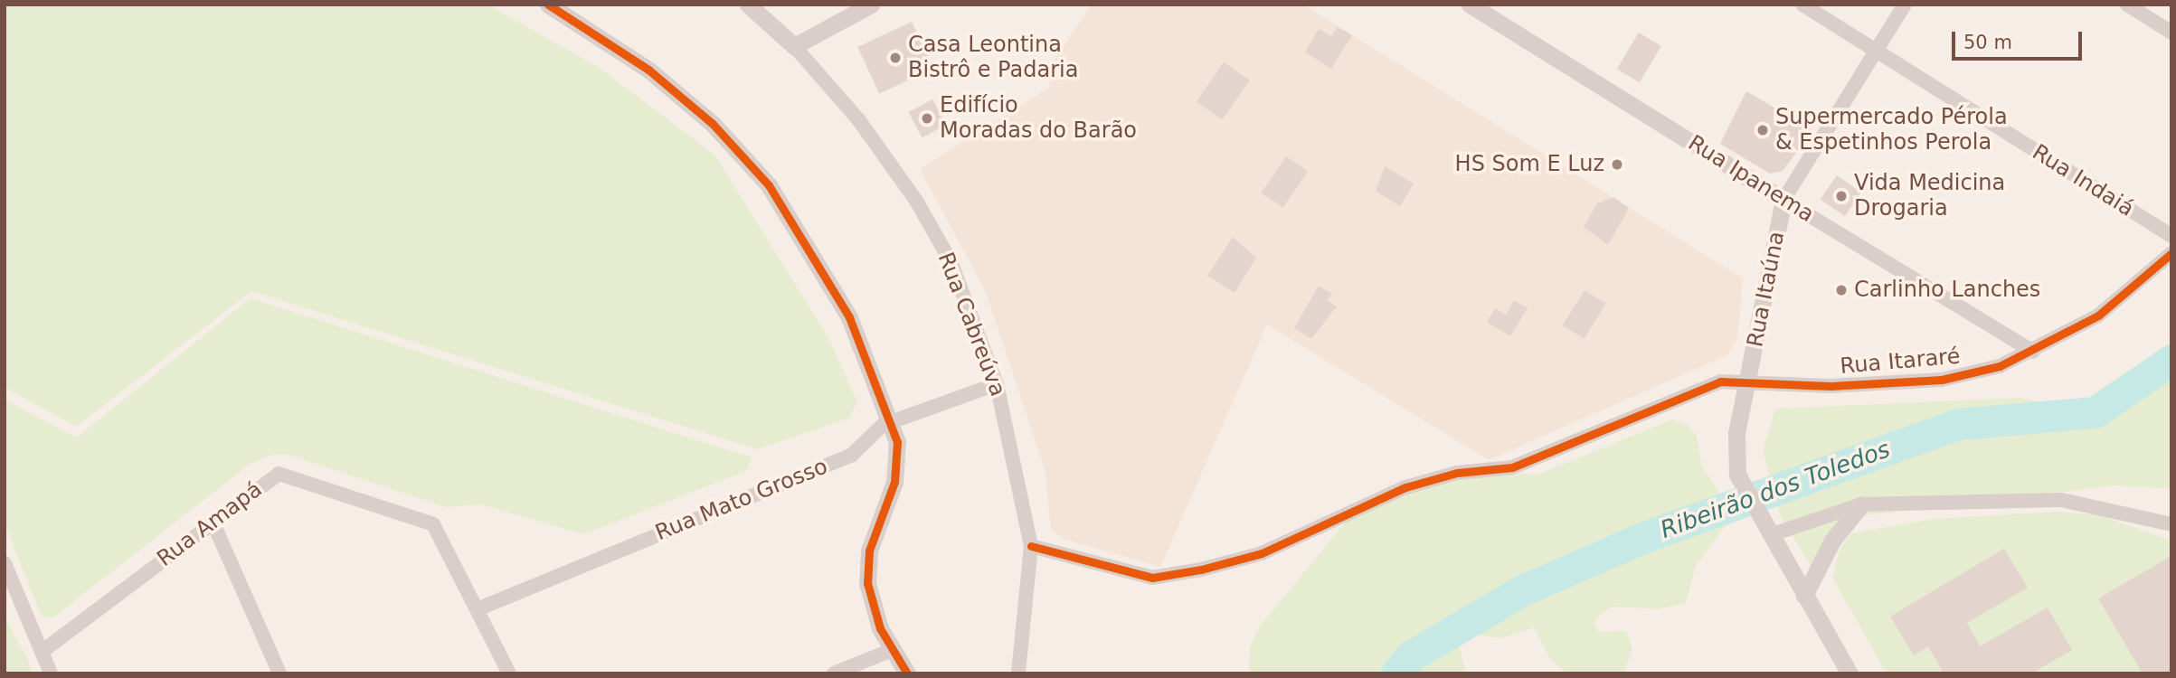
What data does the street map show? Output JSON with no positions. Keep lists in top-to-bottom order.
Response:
{
  "streets": {
    "street": [
      "Rua Ipanema",
      "Rua Indaiá",
      "Rua Itaúna",
      "Rua Cabreúva",
      "Rua Itararé",
      "Rua Mato Grosso",
      "Rua Amapá"
    ]
  },
  "crossings": [
    ["Rua Ipanema", "Rua Itaúna"],
    ["Rua Ipanema", "Rua Itararé"],
    ["Rua Indaiá", "Rua Itaúna"],
    ["Rua Itaúna", "Rua Itararé"],
    ["Rua Cabreúva", "Rua Itararé"],
    ["Rua Cabreúva", "Rua Mato Grosso"],
    ["Rua Mato Grosso", "Rua Amapá"]
  ],
  "water": ["Ribeirão dos Toledos"],
  "places": [
    "Casa Leontina Bistrô e Padaria",
    "Edifício Moradas do Barão",
    "Supermercado Pérola & Espetinhos Perola",
    "HS Som E Luz",
    "Vida Medicina Drogaria",
    "Carlinho Lanches"
  ],
  "scale_bar": "50 m"
}
